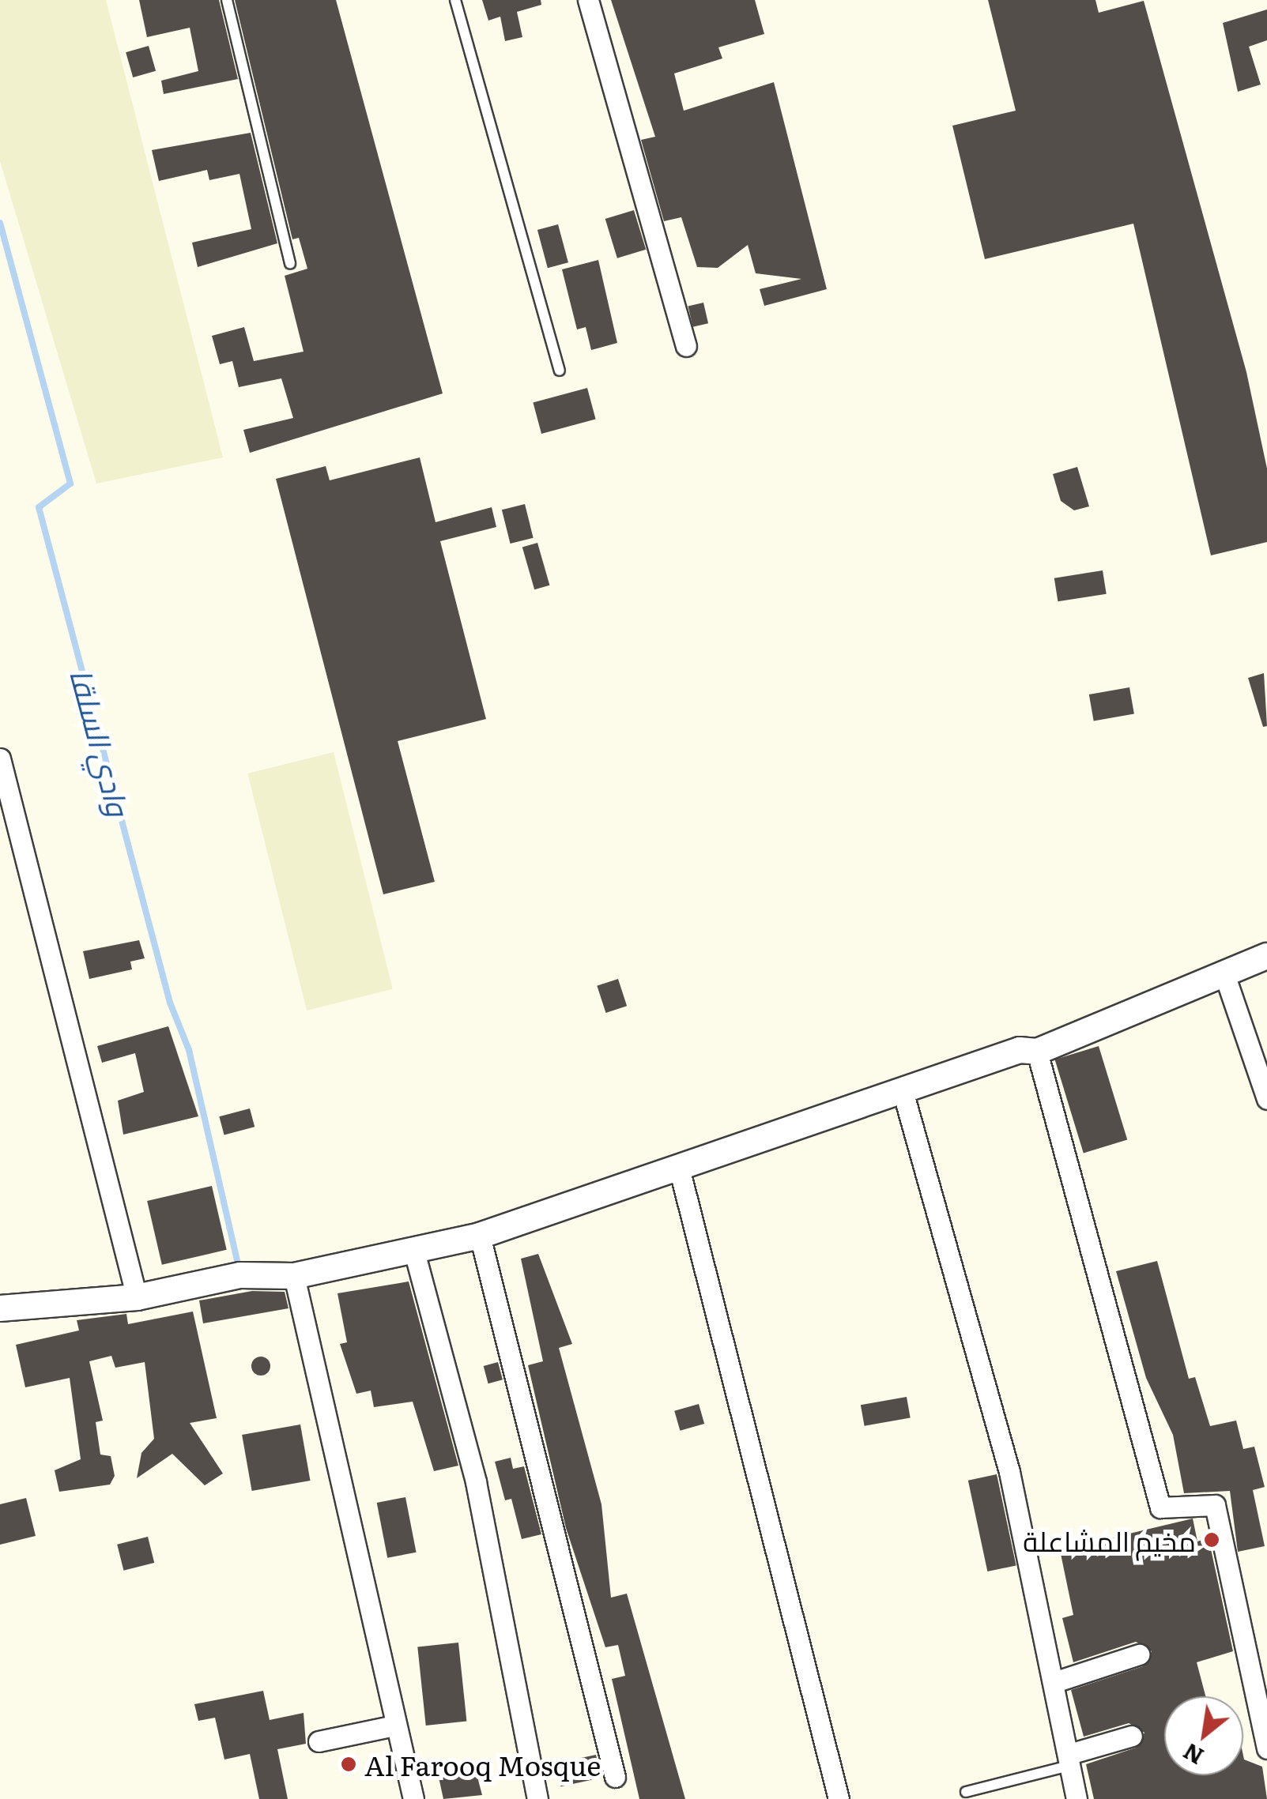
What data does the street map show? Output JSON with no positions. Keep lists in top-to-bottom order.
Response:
{
  "water": ["وادي السلقا"],
  "places": ["مخيم المشاعلة", "Al Farooq Mosque"],
  "north": "bottom left"
}
